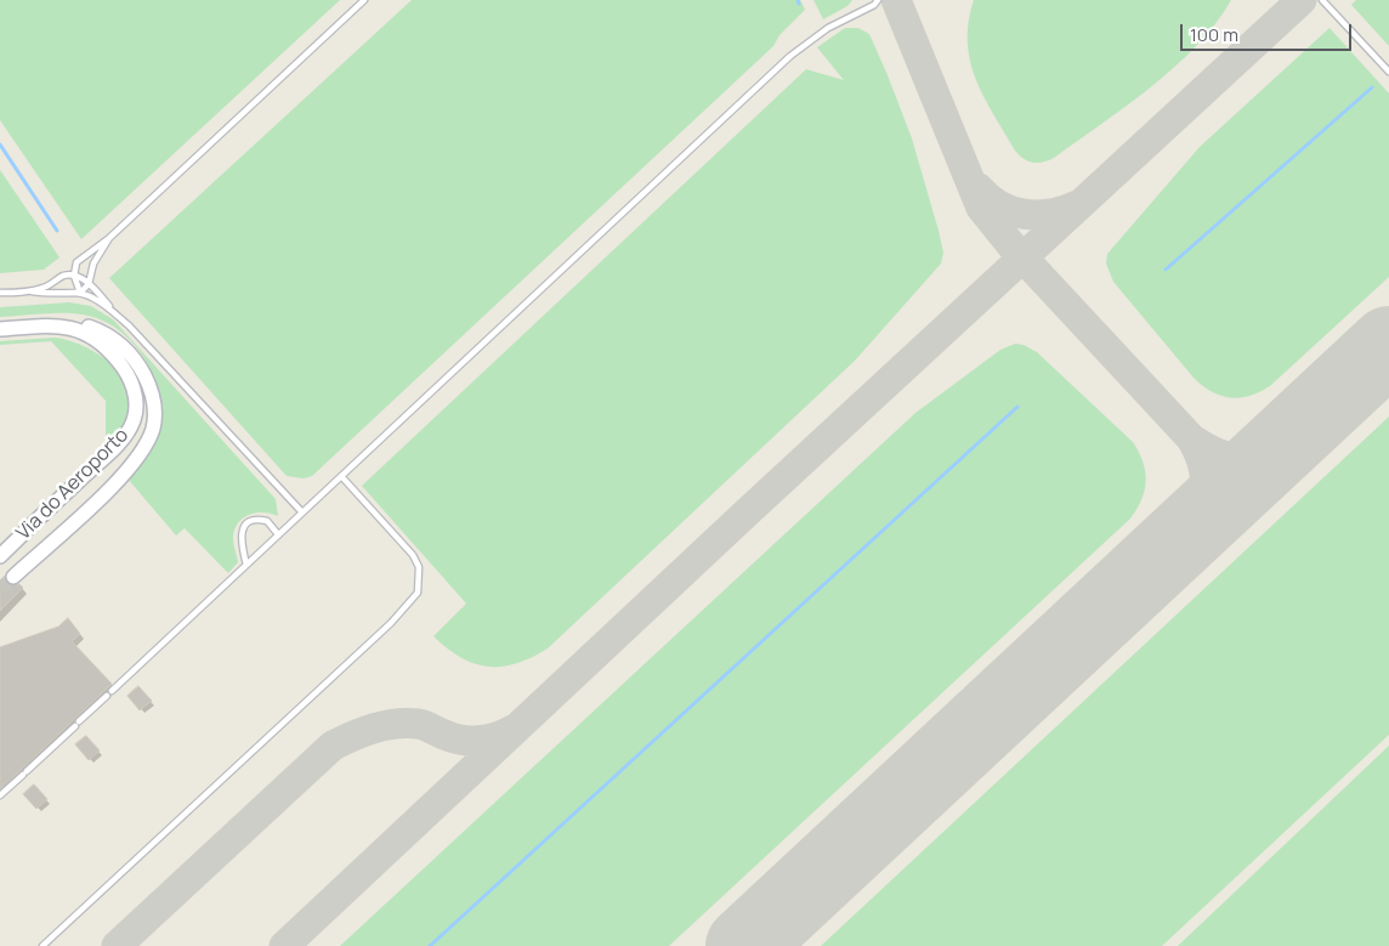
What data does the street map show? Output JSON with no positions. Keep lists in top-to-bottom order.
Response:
{
  "streets": {
    "street": ["Via do Aeroporto"]
  },
  "scale_bar": "100 m"
}
